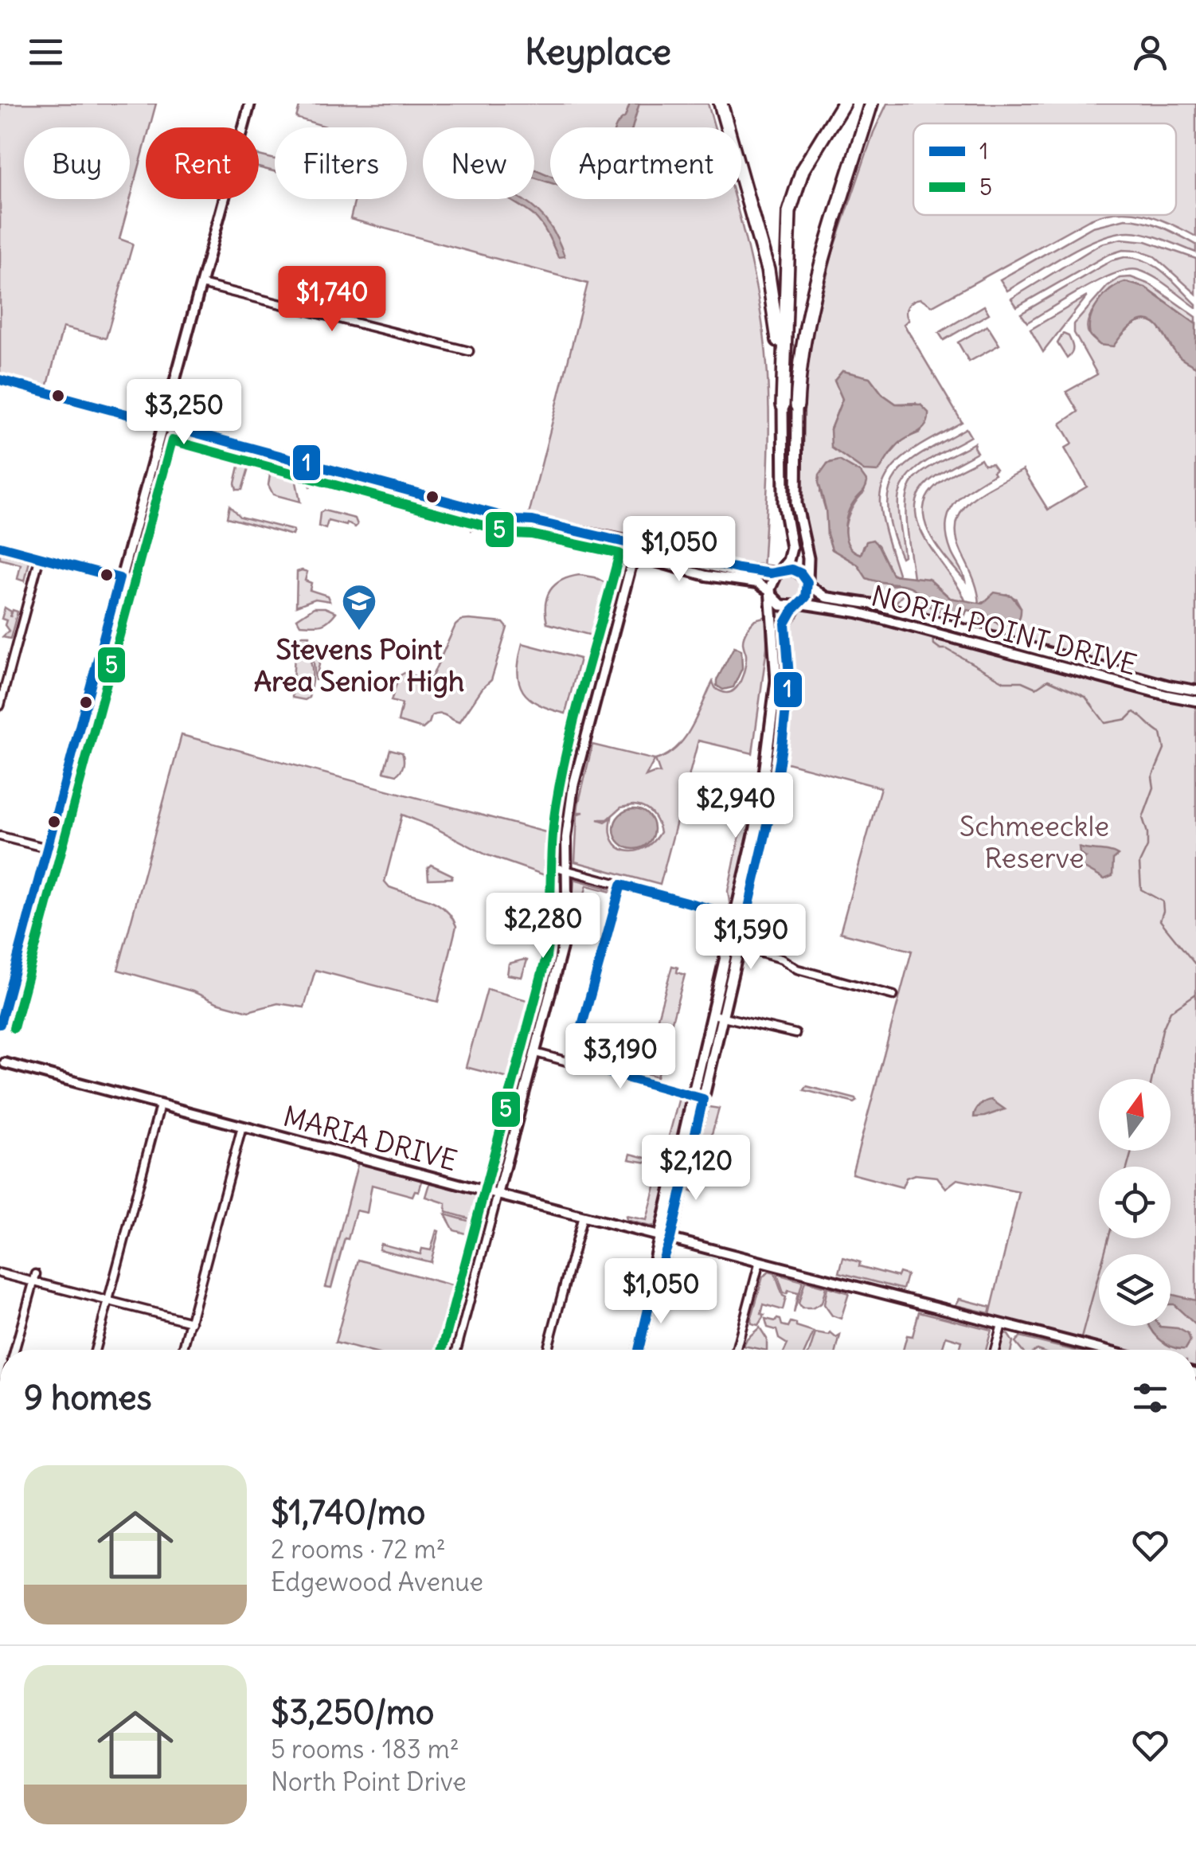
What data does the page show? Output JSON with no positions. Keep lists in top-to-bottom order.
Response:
{
  "streets": {
    "street": ["NORTH POINT DRIVE", "MARIA DRIVE"]
  },
  "parks": ["Schmeeckle Reserve"],
  "places": {
    "school or university": ["Stevens Point Area Senior High"]
  },
  "lines": ["transit line 1", "transit line 5"],
  "legend": ["1", "5"],
  "north": "top",
  "page": {
    "header": "Keyplace",
    "chip": [
      "Buy",
      "Rent",
      "Filters",
      "New",
      "Apartment"
    ],
    "price": [
      "$1,740",
      "$3,250",
      "$1,050",
      "$2,940",
      "$2,280",
      "$1,590",
      "$3,190",
      "$2,120",
      "$1,050"
    ],
    "heading": "9 homes",
    "list": [
      {
        "name": "$1,740/mo",
        "note": "2 rooms · 72 m² · Edgewood Avenue"
      },
      {
        "name": "$3,250/mo",
        "note": "5 rooms · 183 m² · North Point Drive"
      }
    ]
  }
}
